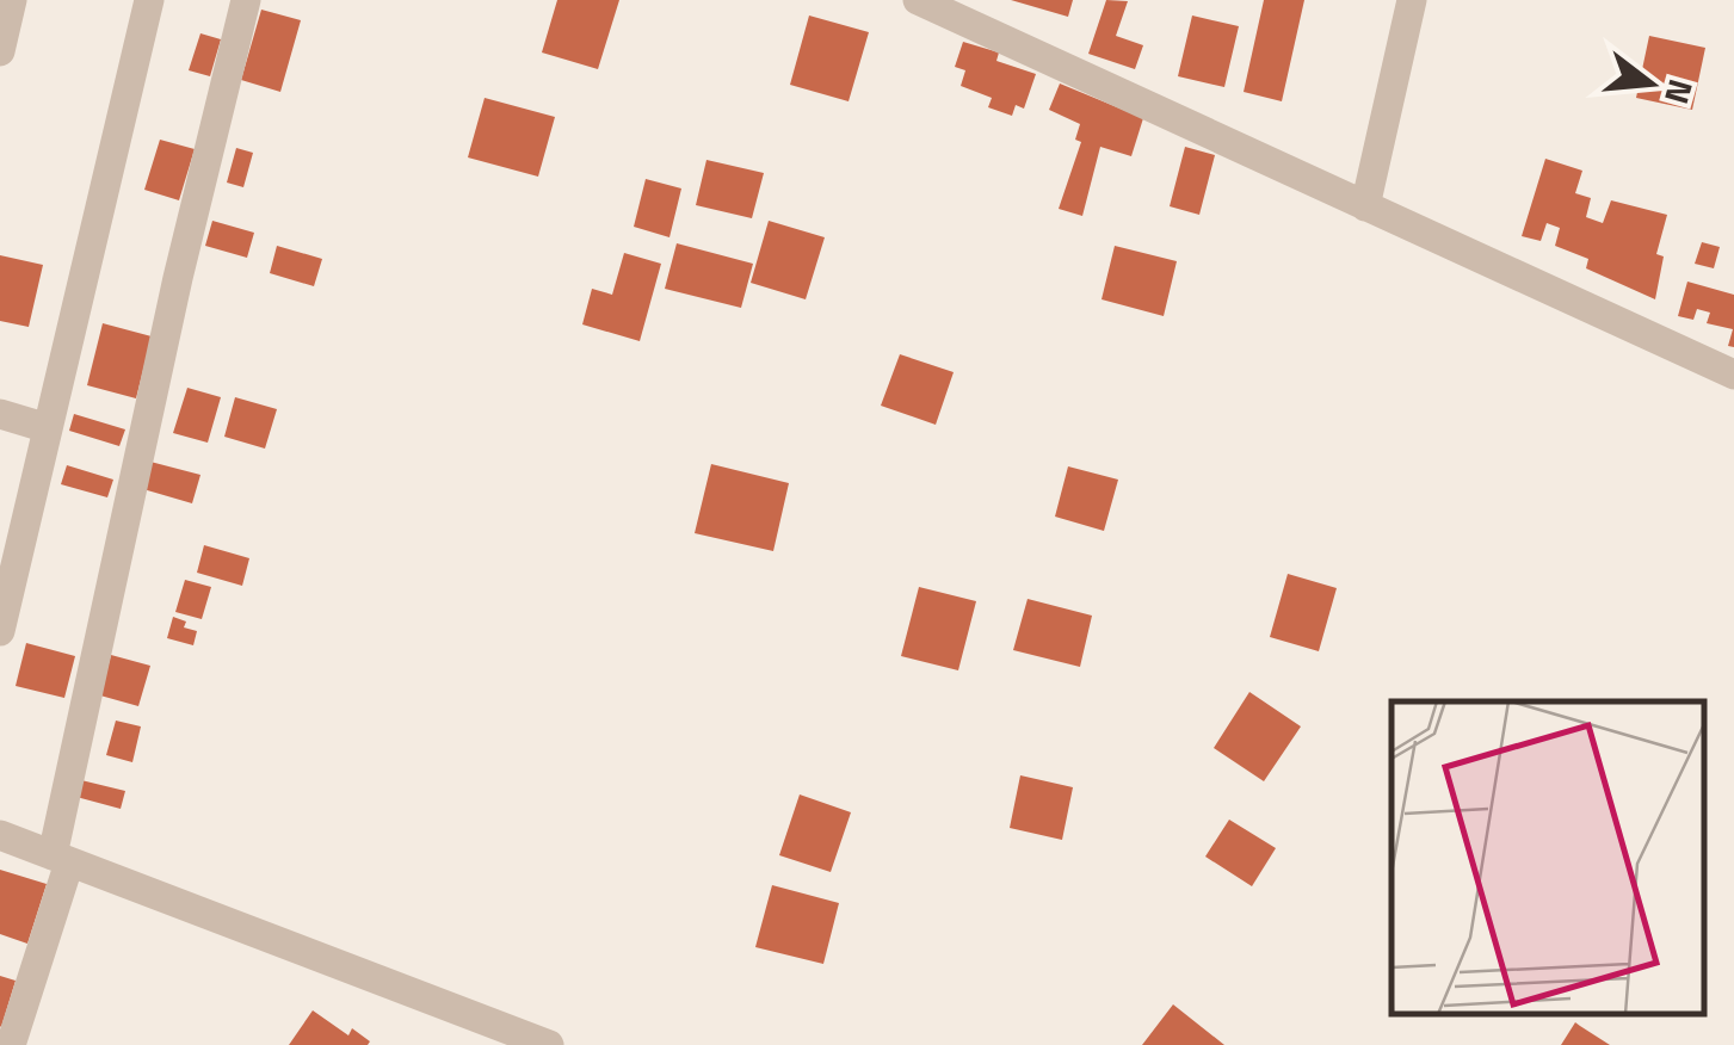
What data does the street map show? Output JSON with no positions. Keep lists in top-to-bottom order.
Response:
{
  "north": "right"
}
